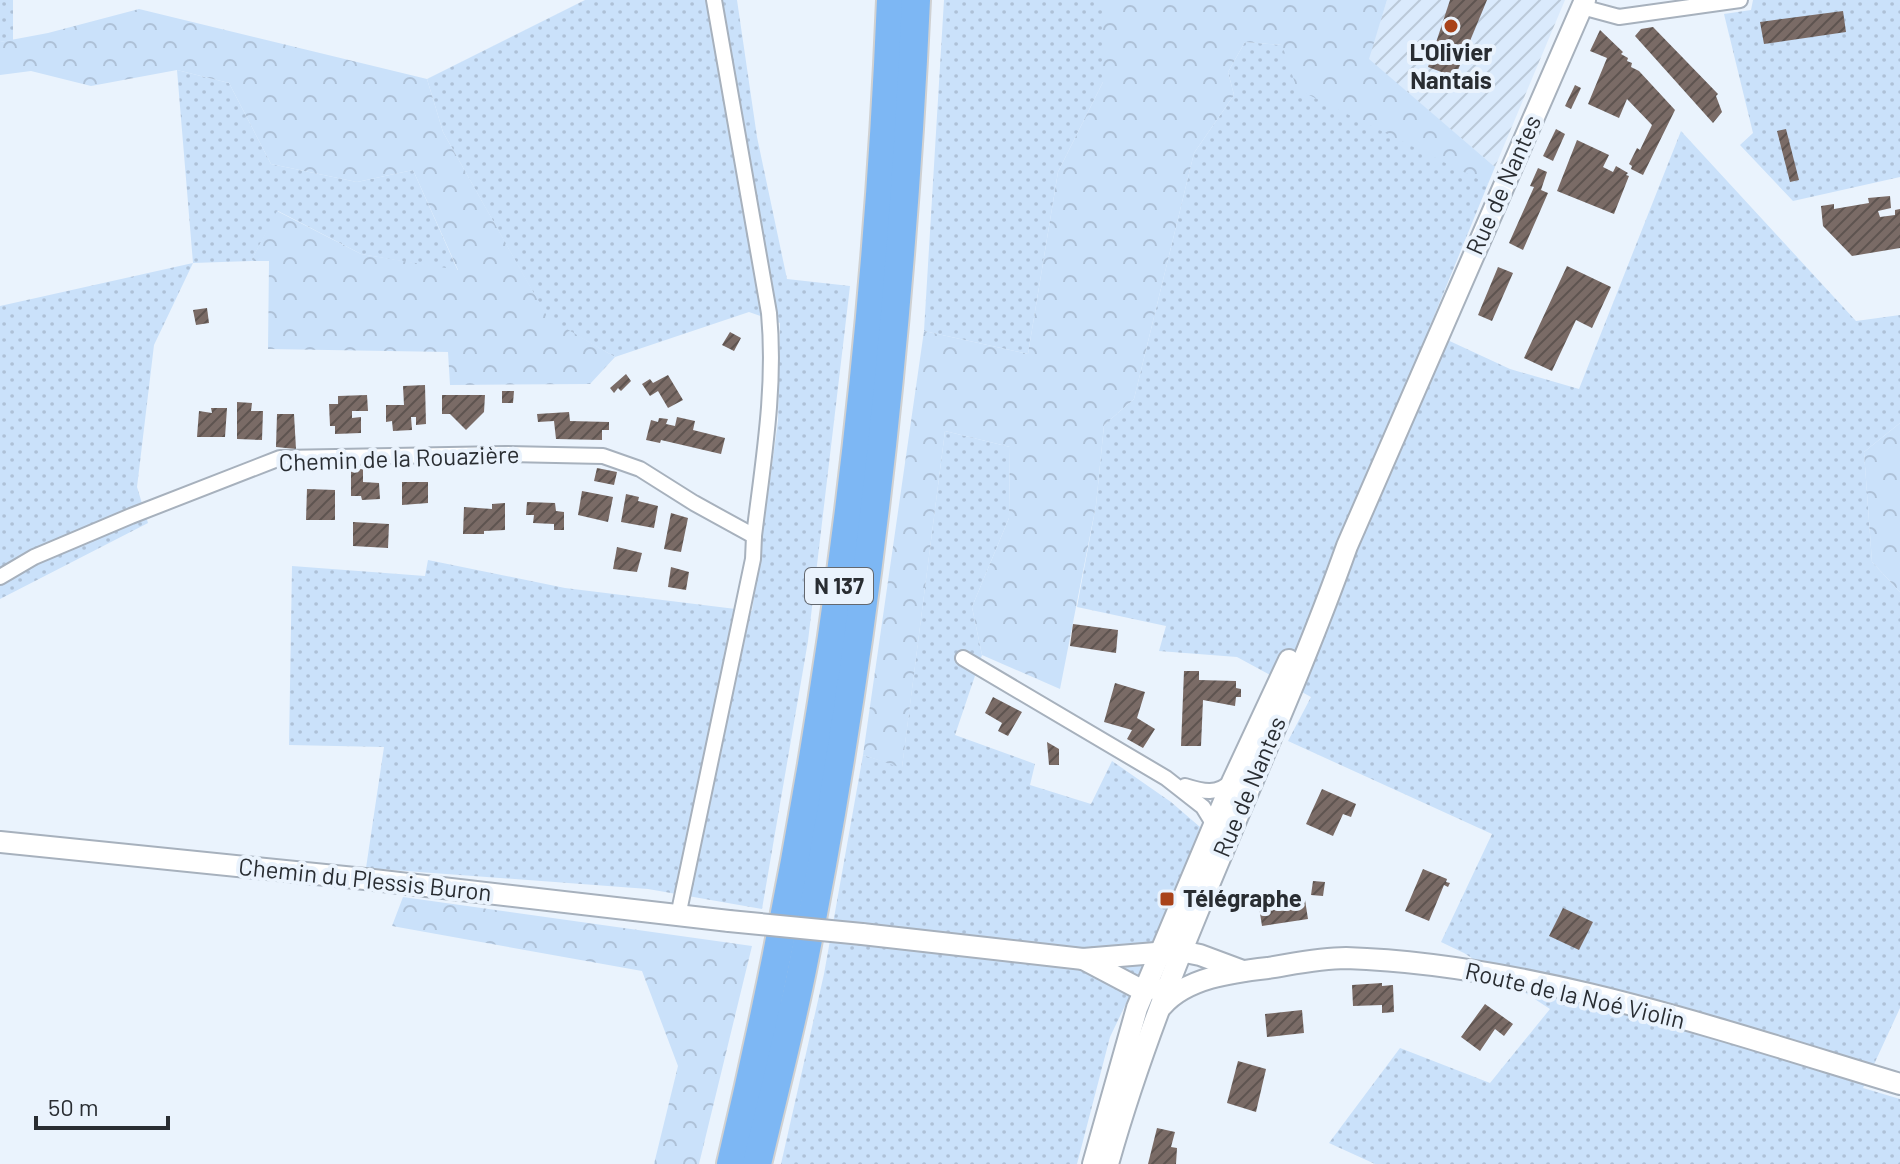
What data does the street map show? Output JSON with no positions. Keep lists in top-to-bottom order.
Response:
{
  "streets": {
    "highway": ["N 137"],
    "street": [
      "Rue de Nantes",
      "Chemin de la Rouazière",
      "Chemin du Plessis Buron",
      "Route de la Noé Violin"
    ]
  },
  "places": {
    "other": ["L'Olivier Nantais"],
    "transit": ["Télégraphe"]
  },
  "scale_bar": "50 m"
}
